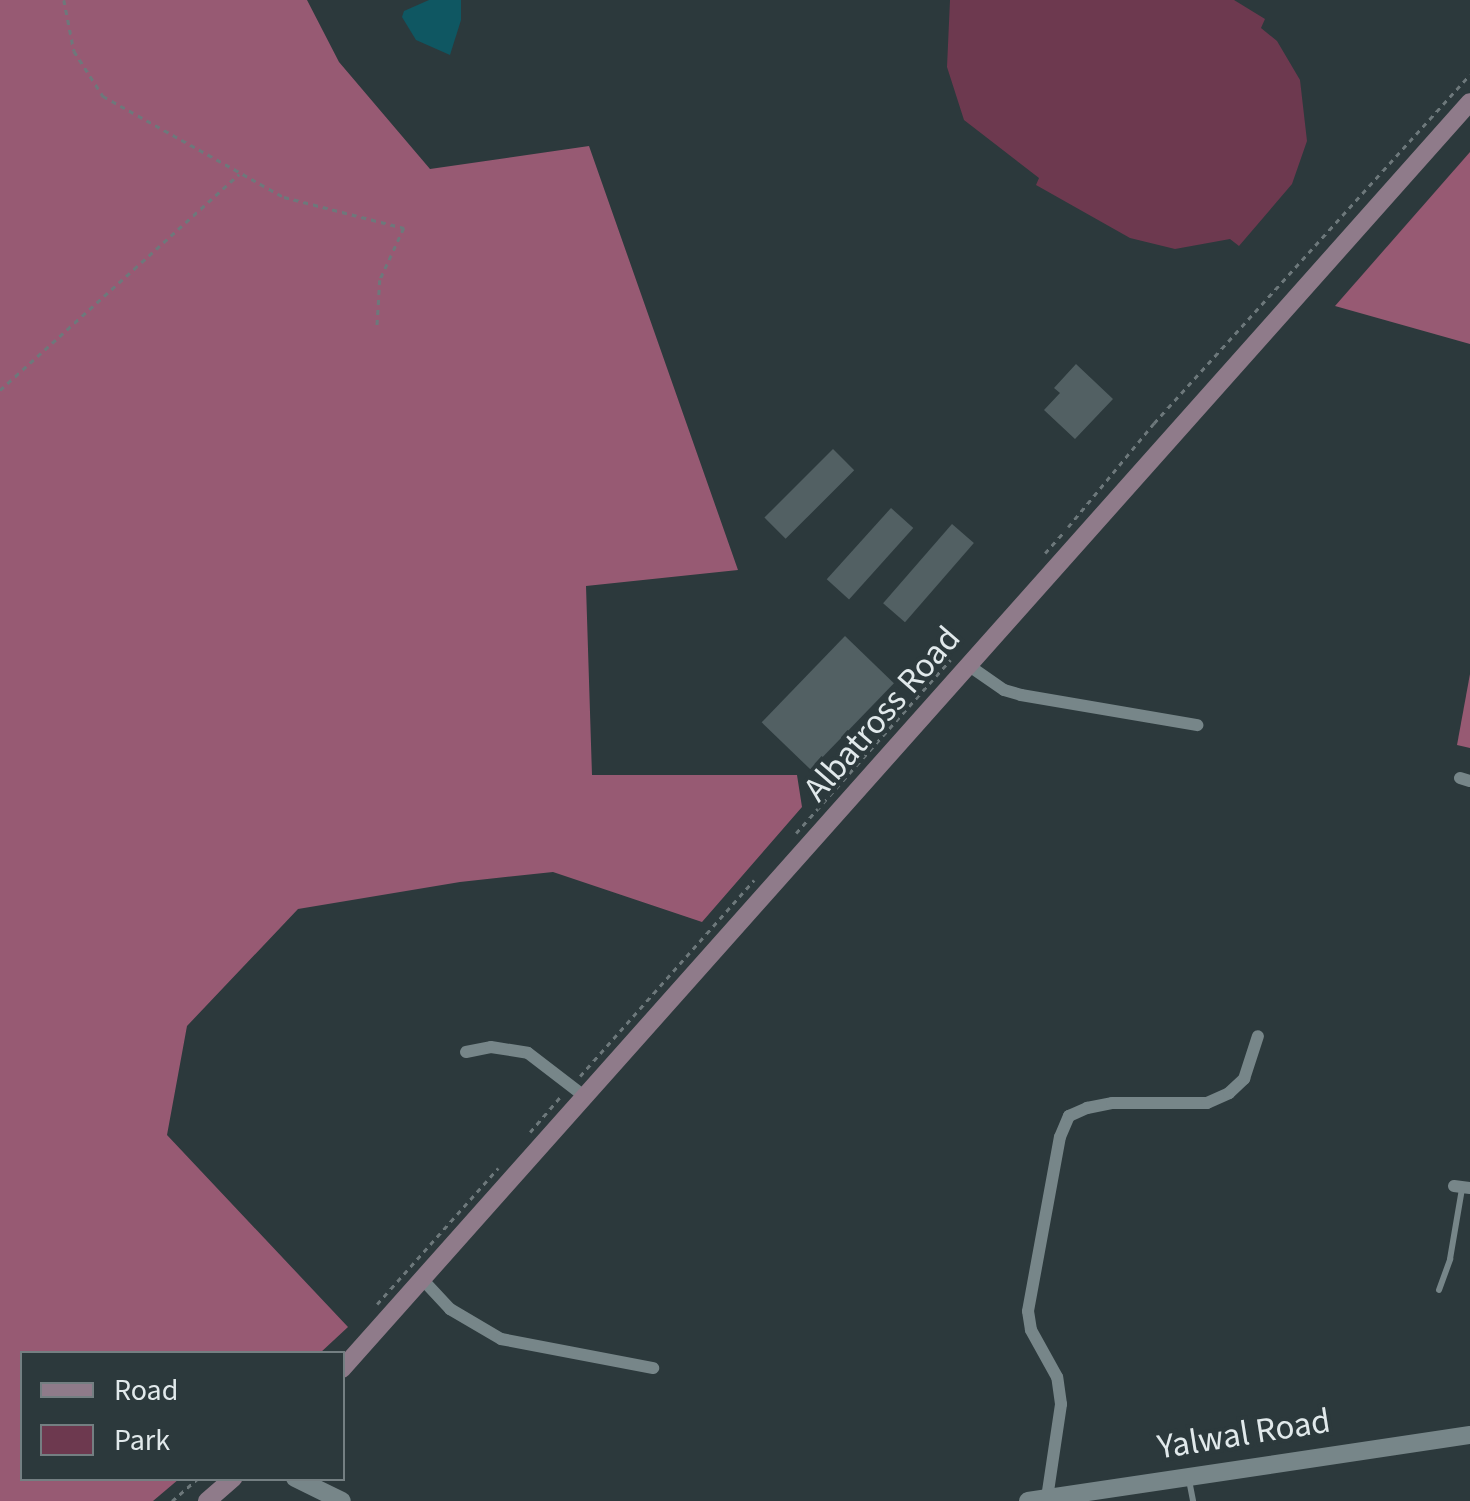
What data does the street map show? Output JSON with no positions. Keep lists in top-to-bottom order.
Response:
{
  "streets": {
    "main road": ["Albatross Road"],
    "street": ["Yalwal Road"]
  },
  "legend": ["Road", "Park"]
}
